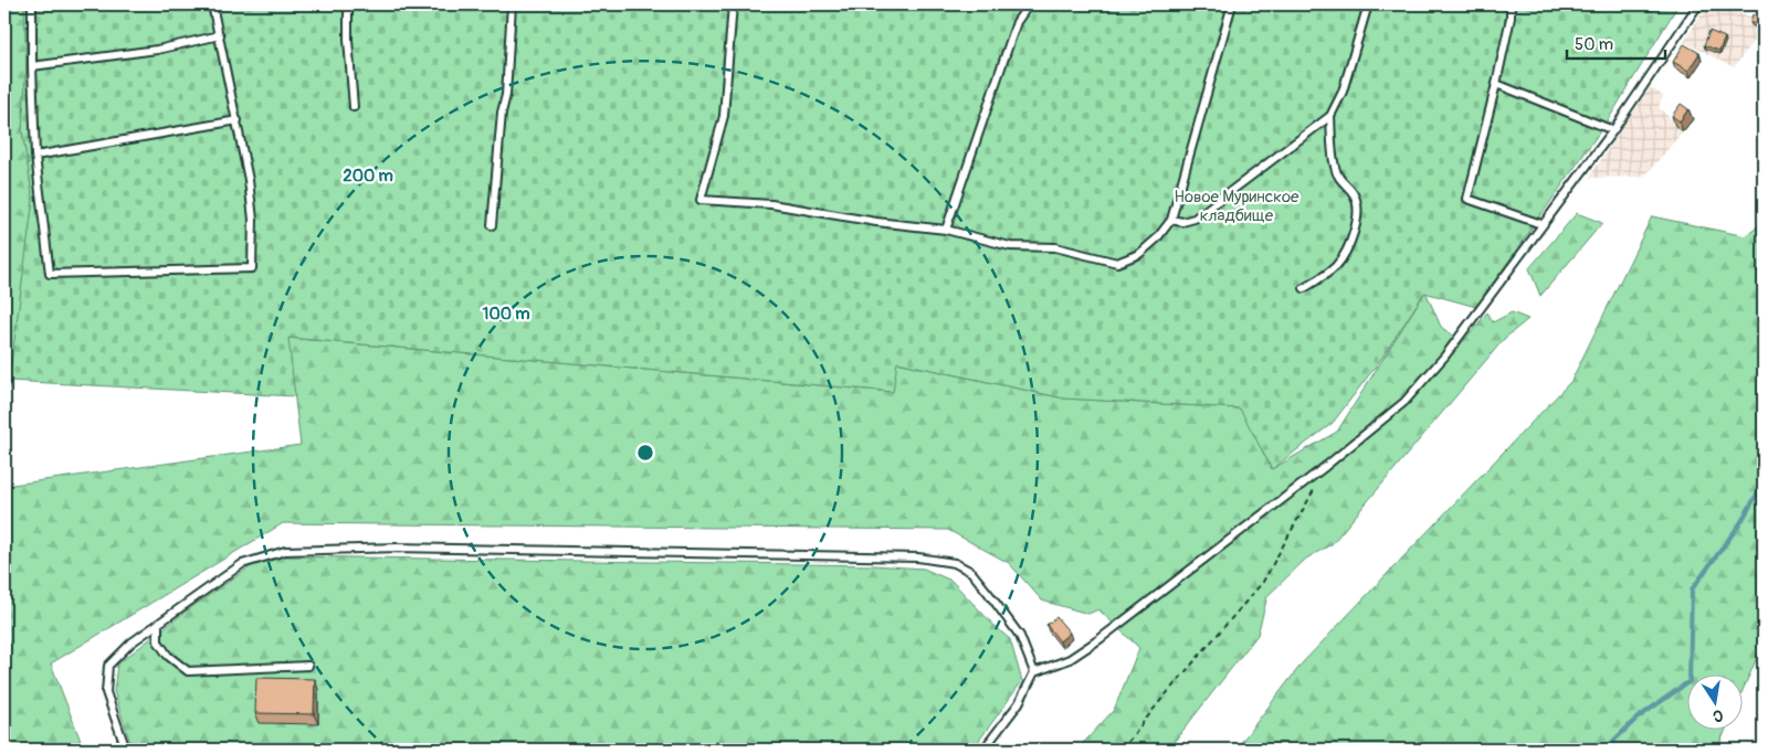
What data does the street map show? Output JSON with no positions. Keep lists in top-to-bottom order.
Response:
{
  "parks": ["Новое Муринское кладбище"],
  "scale_bar": "50 m",
  "north": "bottom",
  "rings": ["200 m", "100 m"]
}
